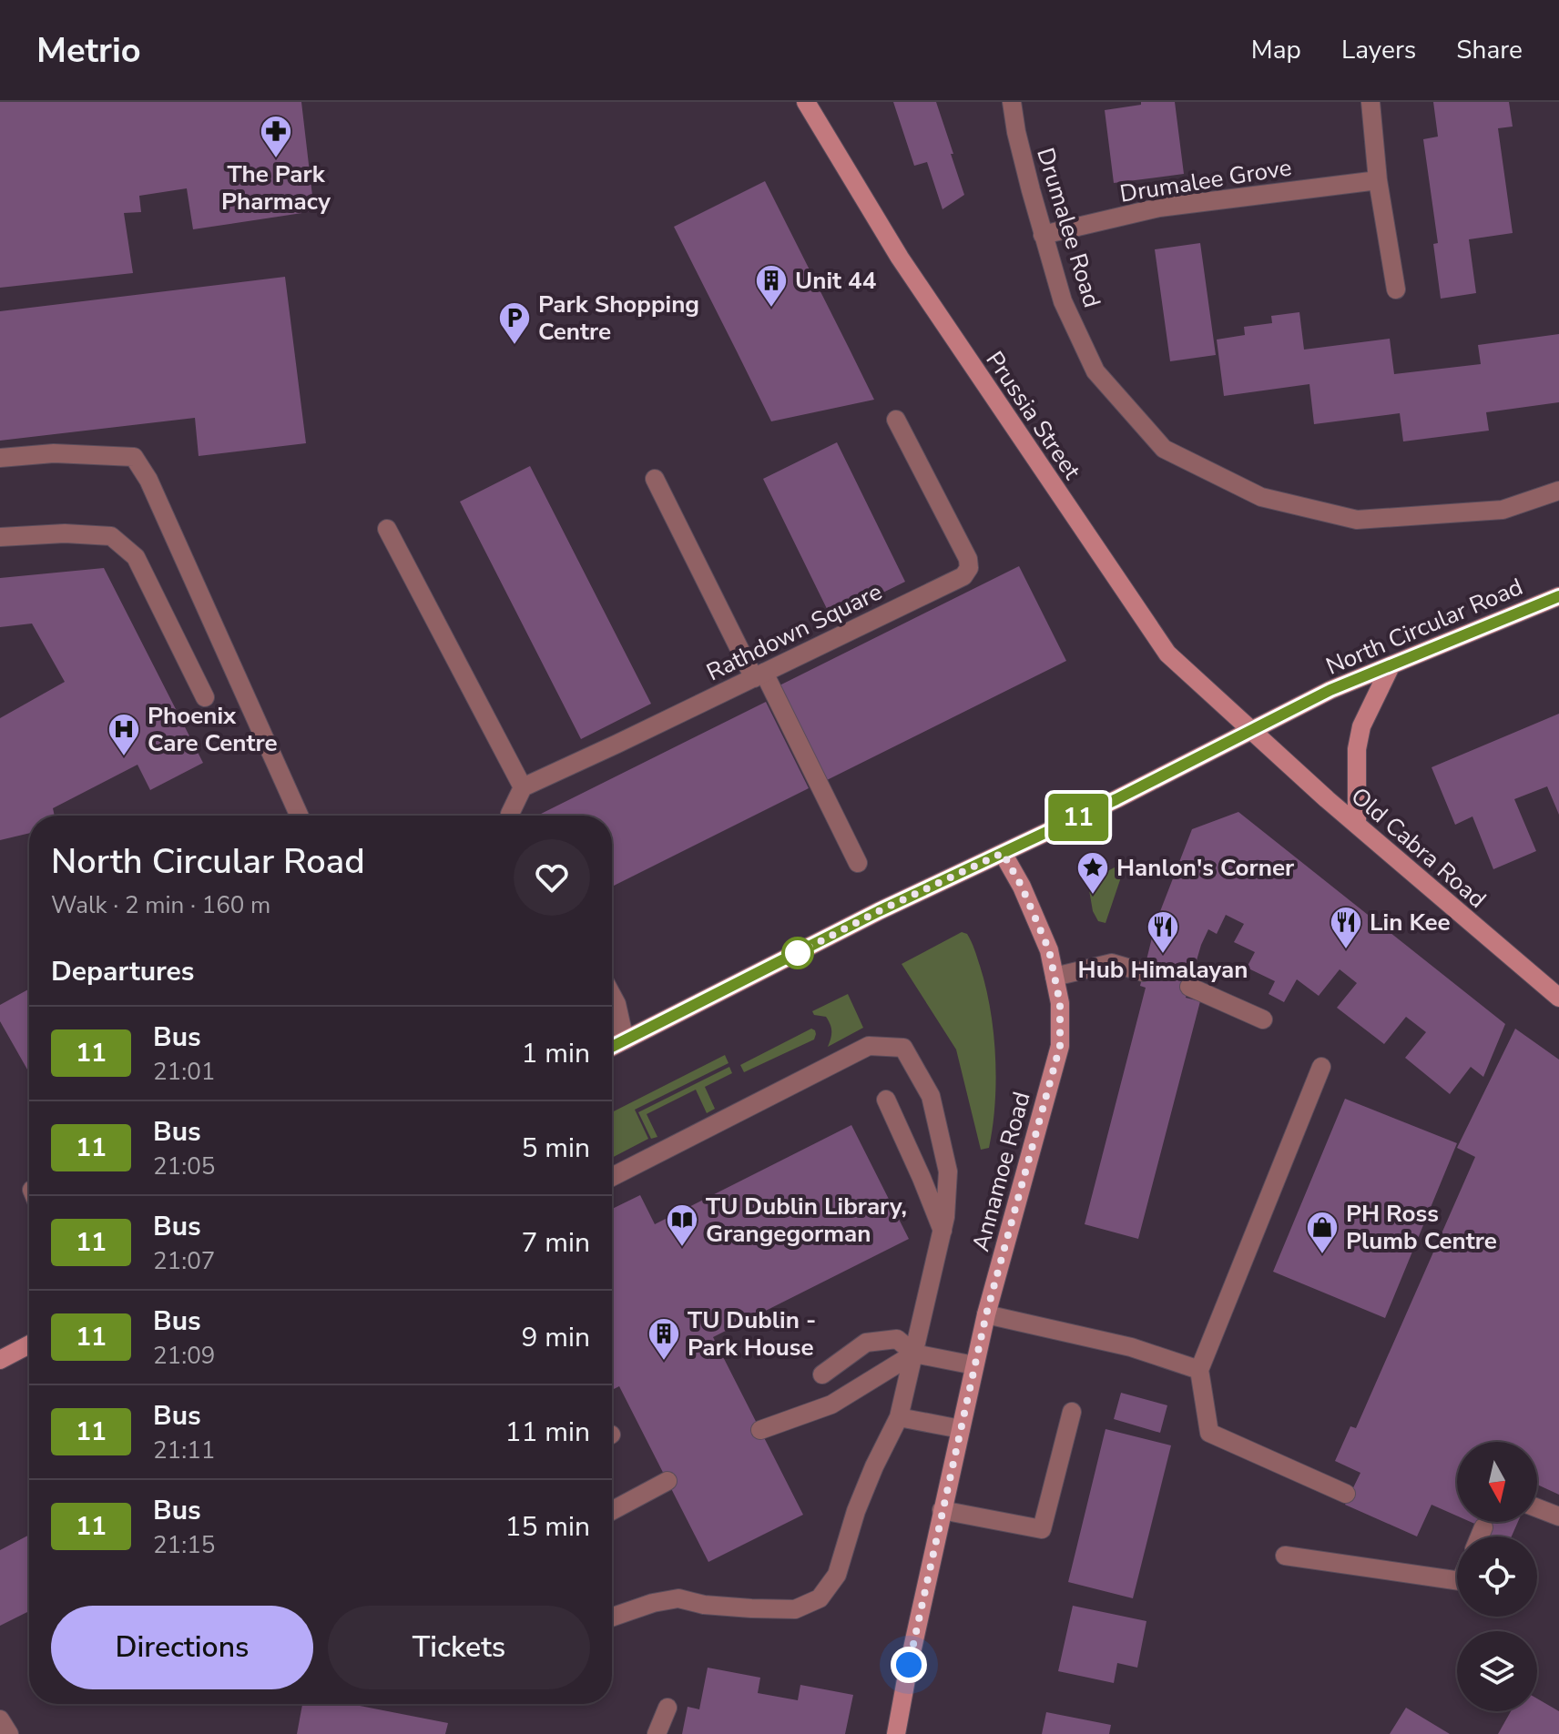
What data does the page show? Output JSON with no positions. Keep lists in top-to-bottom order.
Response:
{
  "streets": {
    "main road": [
      "Prussia Street",
      "North Circular Road",
      "Old Cabra Road",
      "Annamoe Road"
    ],
    "street": ["Drumalee Grove", "Drumalee Road", "Rathdown Square"]
  },
  "crossings": [
    ["Drumalee Grove", "Drumalee Road"],
    ["Prussia Street", "North Circular Road"],
    ["Prussia Street", "Old Cabra Road"],
    ["North Circular Road", "Old Cabra Road"],
    ["North Circular Road", "Annamoe Road"]
  ],
  "places": {
    "pharmacy": ["The Park Pharmacy"],
    "building": ["Unit 44", "TU Dublin - Park House"],
    "parking": ["Park Shopping Centre"],
    "hospital": ["Phoenix Care Centre"],
    "place": ["Hanlon's Corner"],
    "restaurant": ["Lin Kee", "Hub Himalayan"],
    "library": ["TU Dublin Library, Grangegorman"],
    "shop": ["PH Ross Plumb Centre"]
  },
  "lines": ["bus line 11"],
  "north": "bottom",
  "page": {
    "header": "Metrio",
    "nav": ["Map", "Layers", "Share"],
    "on_map": "11",
    "heading": [
      ["North Circular Road", "Walk · 2 min · 160 m"],
      "Departures"
    ],
    "list": [
      {
        "mark": "11",
        "name": "Bus",
        "note": "21:01",
        "value": "1 min"
      },
      {
        "mark": "11",
        "name": "Bus",
        "note": "21:05",
        "value": "5 min"
      },
      {
        "mark": "11",
        "name": "Bus",
        "note": "21:07",
        "value": "7 min"
      },
      {
        "mark": "11",
        "name": "Bus",
        "note": "21:09",
        "value": "9 min"
      },
      {
        "mark": "11",
        "name": "Bus",
        "note": "21:11",
        "value": "11 min"
      },
      {
        "mark": "11",
        "name": "Bus",
        "note": "21:15",
        "value": "15 min"
      }
    ],
    "buttons": ["Directions", "Tickets"]
  }
}
